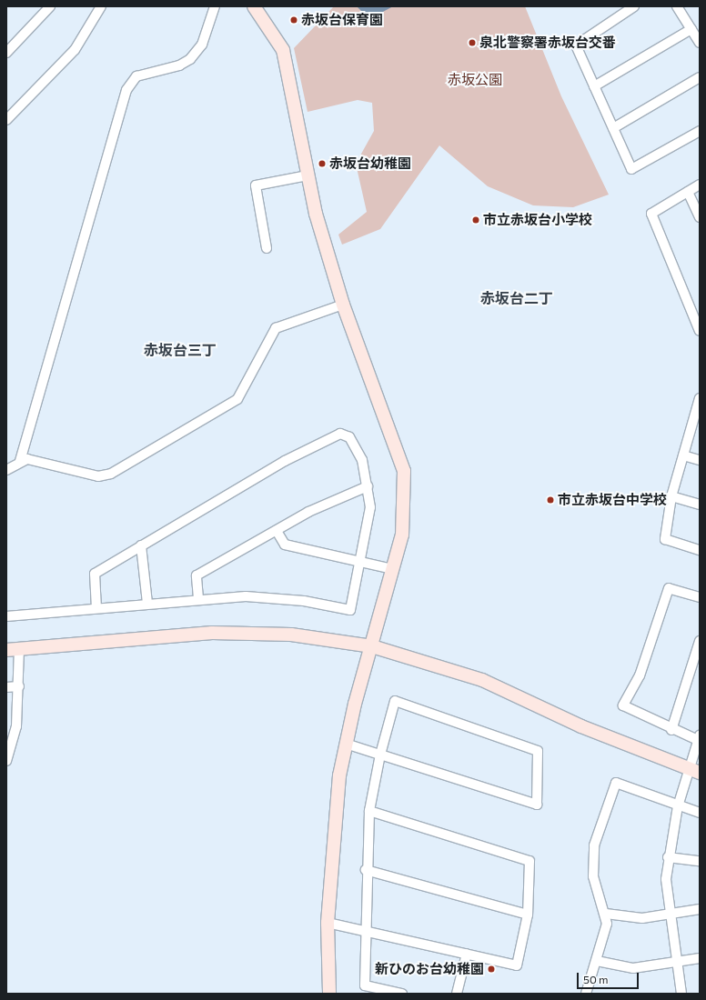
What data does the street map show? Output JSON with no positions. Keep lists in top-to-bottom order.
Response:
{
  "districts": ["赤坂台二丁", "赤坂台三丁"],
  "parks": ["赤坂公園"],
  "places": [
    "赤坂台保育園",
    "泉北警察署赤坂台交番",
    "赤坂台幼稚園",
    "市立赤坂台小学校",
    "市立赤坂台中学校",
    "新ひのお台幼稚園"
  ],
  "scale_bar": "50 m"
}
